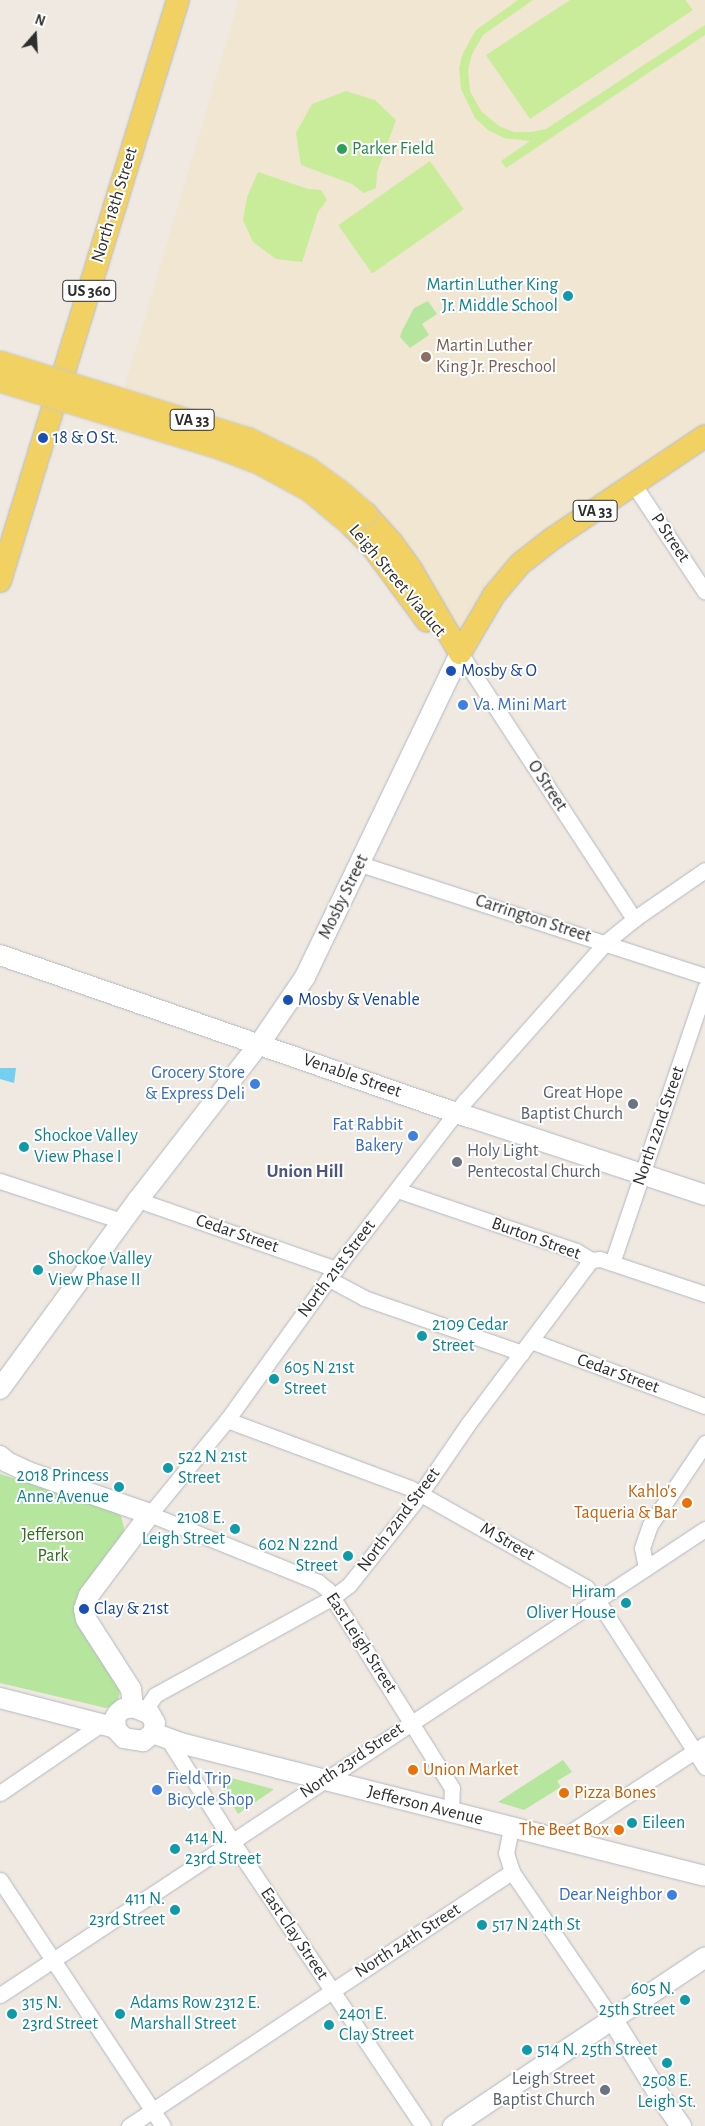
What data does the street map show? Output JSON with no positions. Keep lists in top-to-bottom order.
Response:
{
  "streets": {
    "main road": [
      "North 18th Street",
      "US 360",
      "VA 33",
      "Leigh Street Viaduct",
      "Mosby Street"
    ],
    "street": [
      "P Street",
      "O Street",
      "Carrington Street",
      "Venable Street",
      "North 22nd Street",
      "Cedar Street",
      "Burton Street",
      "North 21st Street",
      "M Street",
      "East Leigh Street",
      "North 23rd Street",
      "Jefferson Avenue",
      "East Clay Street",
      "North 24th Street"
    ]
  },
  "crossings": [
    ["P Street", "Mosby Street"],
    ["Leigh Street Viaduct", "O Street"],
    ["Leigh Street Viaduct", "Mosby Street"],
    ["O Street", "Mosby Street"],
    ["O Street", "North 21st Street"],
    ["Mosby Street", "Carrington Street"],
    ["Mosby Street", "Venable Street"],
    ["Mosby Street", "Cedar Street"],
    ["Carrington Street", "North 21st Street"],
    ["Venable Street", "North 22nd Street"],
    ["Venable Street", "North 21st Street"],
    ["North 22nd Street", "Cedar Street"],
    ["North 22nd Street", "Burton Street"],
    ["North 22nd Street", "North 21st Street"],
    ["North 22nd Street", "M Street"],
    ["North 22nd Street", "East Leigh Street"],
    ["Cedar Street", "North 21st Street"],
    ["Burton Street", "North 21st Street"],
    ["North 21st Street", "M Street"],
    ["North 21st Street", "East Leigh Street"],
    ["M Street", "North 23rd Street"],
    ["East Leigh Street", "North 23rd Street"],
    ["East Leigh Street", "Jefferson Avenue"],
    ["North 23rd Street", "Jefferson Avenue"],
    ["North 23rd Street", "East Clay Street"],
    ["Jefferson Avenue", "East Clay Street"],
    ["East Clay Street", "North 24th Street"]
  ],
  "districts": ["Union Hill"],
  "parks": ["Jefferson Park"],
  "places": [
    "Parker Field",
    "Martin Luther King Jr. Middle School",
    "Martin Luther King Jr. Preschool",
    "18 & O St.",
    "Mosby & O",
    "Va. Mini Mart",
    "Mosby & Venable",
    "Grocery Store & Express Deli",
    "Great Hope Baptist Church",
    "Fat Rabbit Bakery",
    "Shockoe Valley View Phase I",
    "Holy Light Pentecostal Church",
    "Shockoe Valley View Phase II",
    "2109 Cedar Street",
    "605 N 21st Street",
    "522 N 21st Street",
    "2018 Princess Anne Avenue",
    "Kahlo's Taqueria & Bar",
    "2108 E. Leigh Street",
    "602 N 22nd Street",
    "Hiram Oliver House",
    "Clay & 21st",
    "Union Market",
    "Field Trip Bicycle Shop",
    "Pizza Bones",
    "Eileen",
    "The Beet Box",
    "414 N. 23rd Street",
    "Dear Neighbor",
    "411 N. 23rd Street",
    "517 N 24th St",
    "605 N. 25th Street",
    "315 N. 23rd Street",
    "Adams Row 2312 E. Marshall Street",
    "2401 E. Clay Street",
    "514 N. 25th Street",
    "2508 E. Leigh St.",
    "Leigh Street Baptist Church"
  ],
  "north": "top"
}
